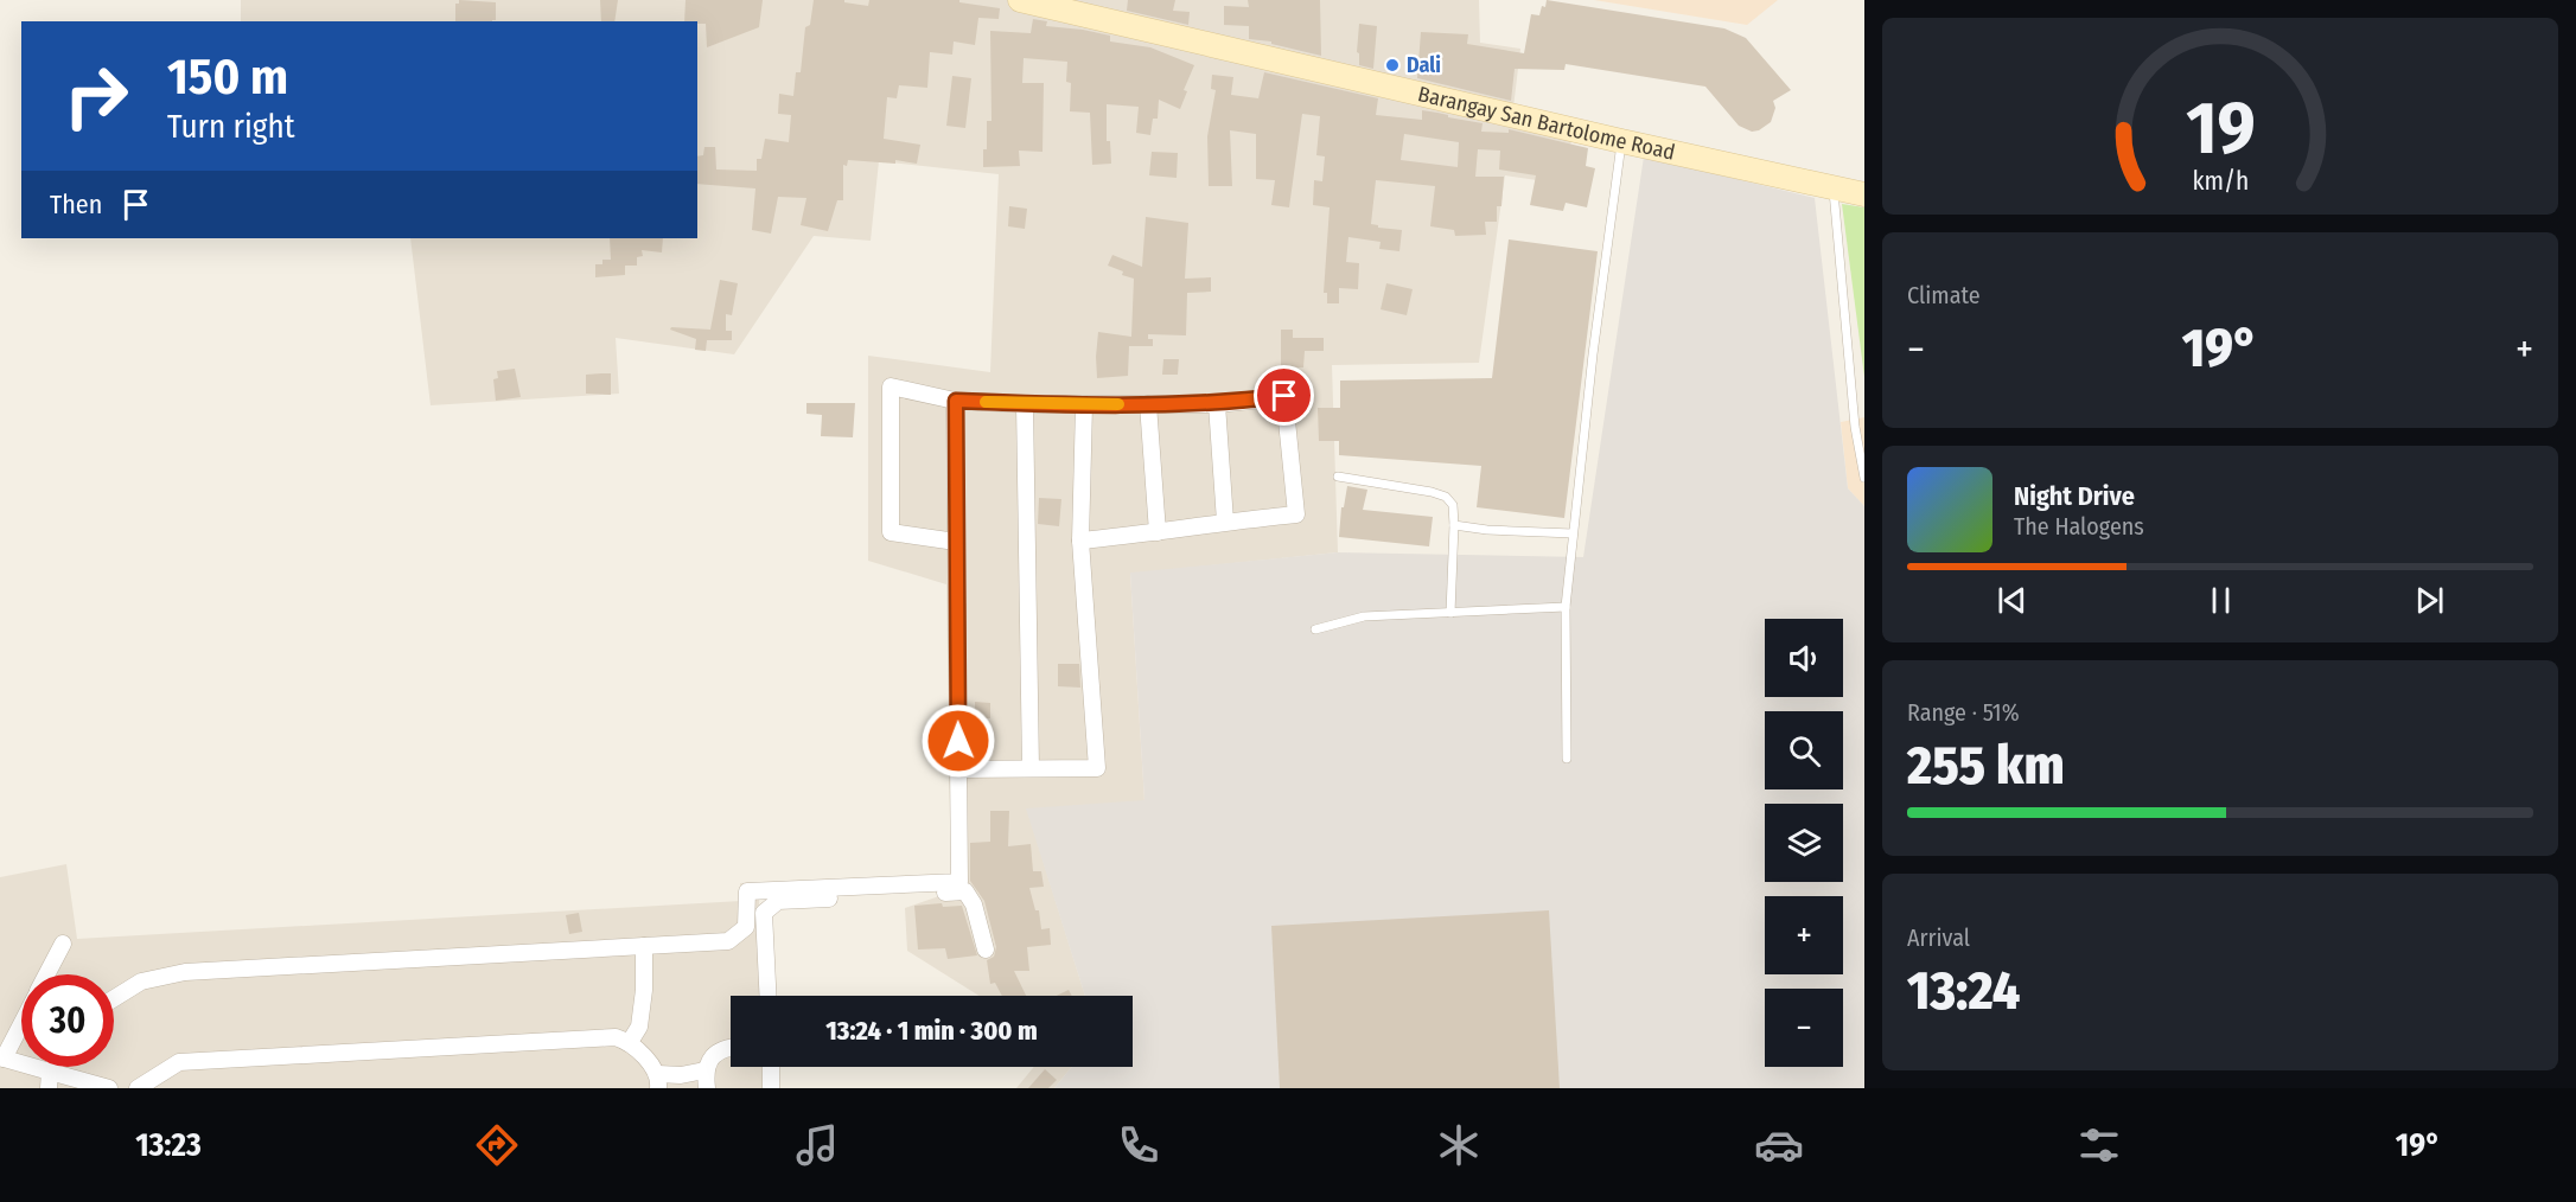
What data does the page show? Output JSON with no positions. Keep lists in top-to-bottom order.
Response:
{
  "streets": {
    "street": ["Barangay San Bartolome Road"]
  },
  "places": ["Dali"],
  "page": {
    "turn": ["150 m", "Turn right"],
    "then": "Then",
    "tile": [
      "Climate",
      ["Range · 51%", "255 km"],
      ["Arrival", "13:24"]
    ],
    "heat": ["−", "19°", "+"],
    "song": ["Night Drive", "The Halogens"],
    "map_buttons": ["+", "−"],
    "limit": "30",
    "trip": "13:24 · 1 min · 300 m",
    "tabs": ["13:23", "19°"],
    "gauge": ["19", "km/h"]
  }
}
